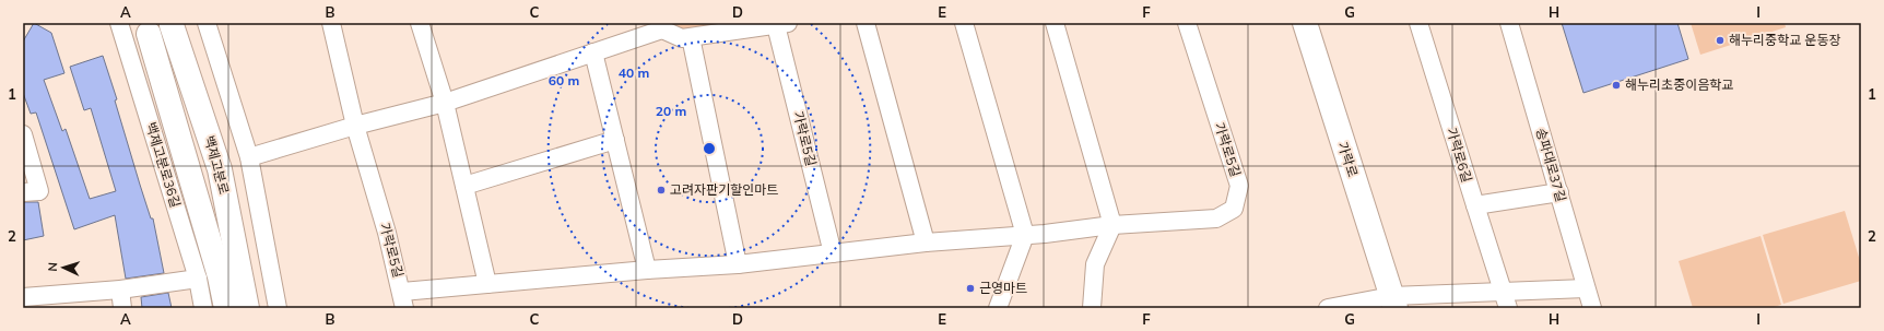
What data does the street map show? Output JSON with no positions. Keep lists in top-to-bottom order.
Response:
{
  "streets": {
    "main road": ["가락로", "백제고분로"],
    "street": [
      "가락로5길",
      "가락로6길",
      "백제고분로36길",
      "송파대로37길"
    ]
  },
  "places": [
    "해누리중학교 운동장",
    "해누리초중이음학교",
    "고려자판기할인마트",
    "근영마트"
  ],
  "north": "left",
  "grid": {
    "columns": [
      "A",
      "B",
      "C",
      "D",
      "E",
      "F",
      "G",
      "H",
      "I"
    ],
    "rows": ["1", "2"]
  },
  "rings": ["40 m", "60 m", "20 m"]
}
